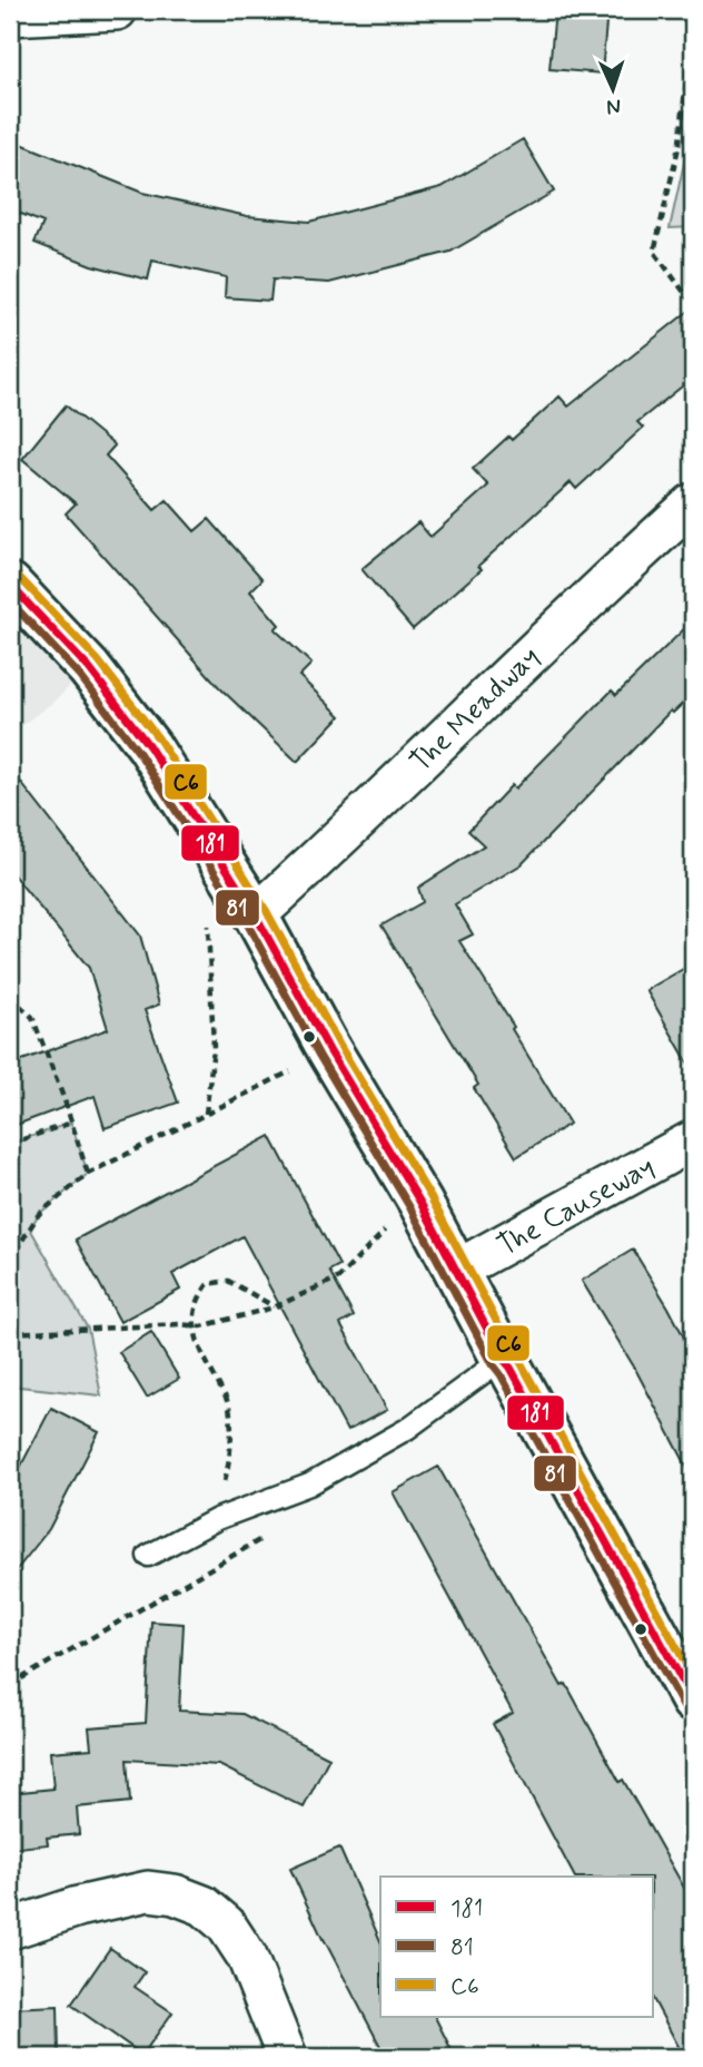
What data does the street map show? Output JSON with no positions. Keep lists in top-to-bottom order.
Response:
{
  "streets": {
    "street": ["The Meadway", "The Causeway"]
  },
  "lines": ["transit line C6", "transit line 181", "transit line 81"],
  "legend": ["181", "81", "C6"],
  "north": "bottom"
}
